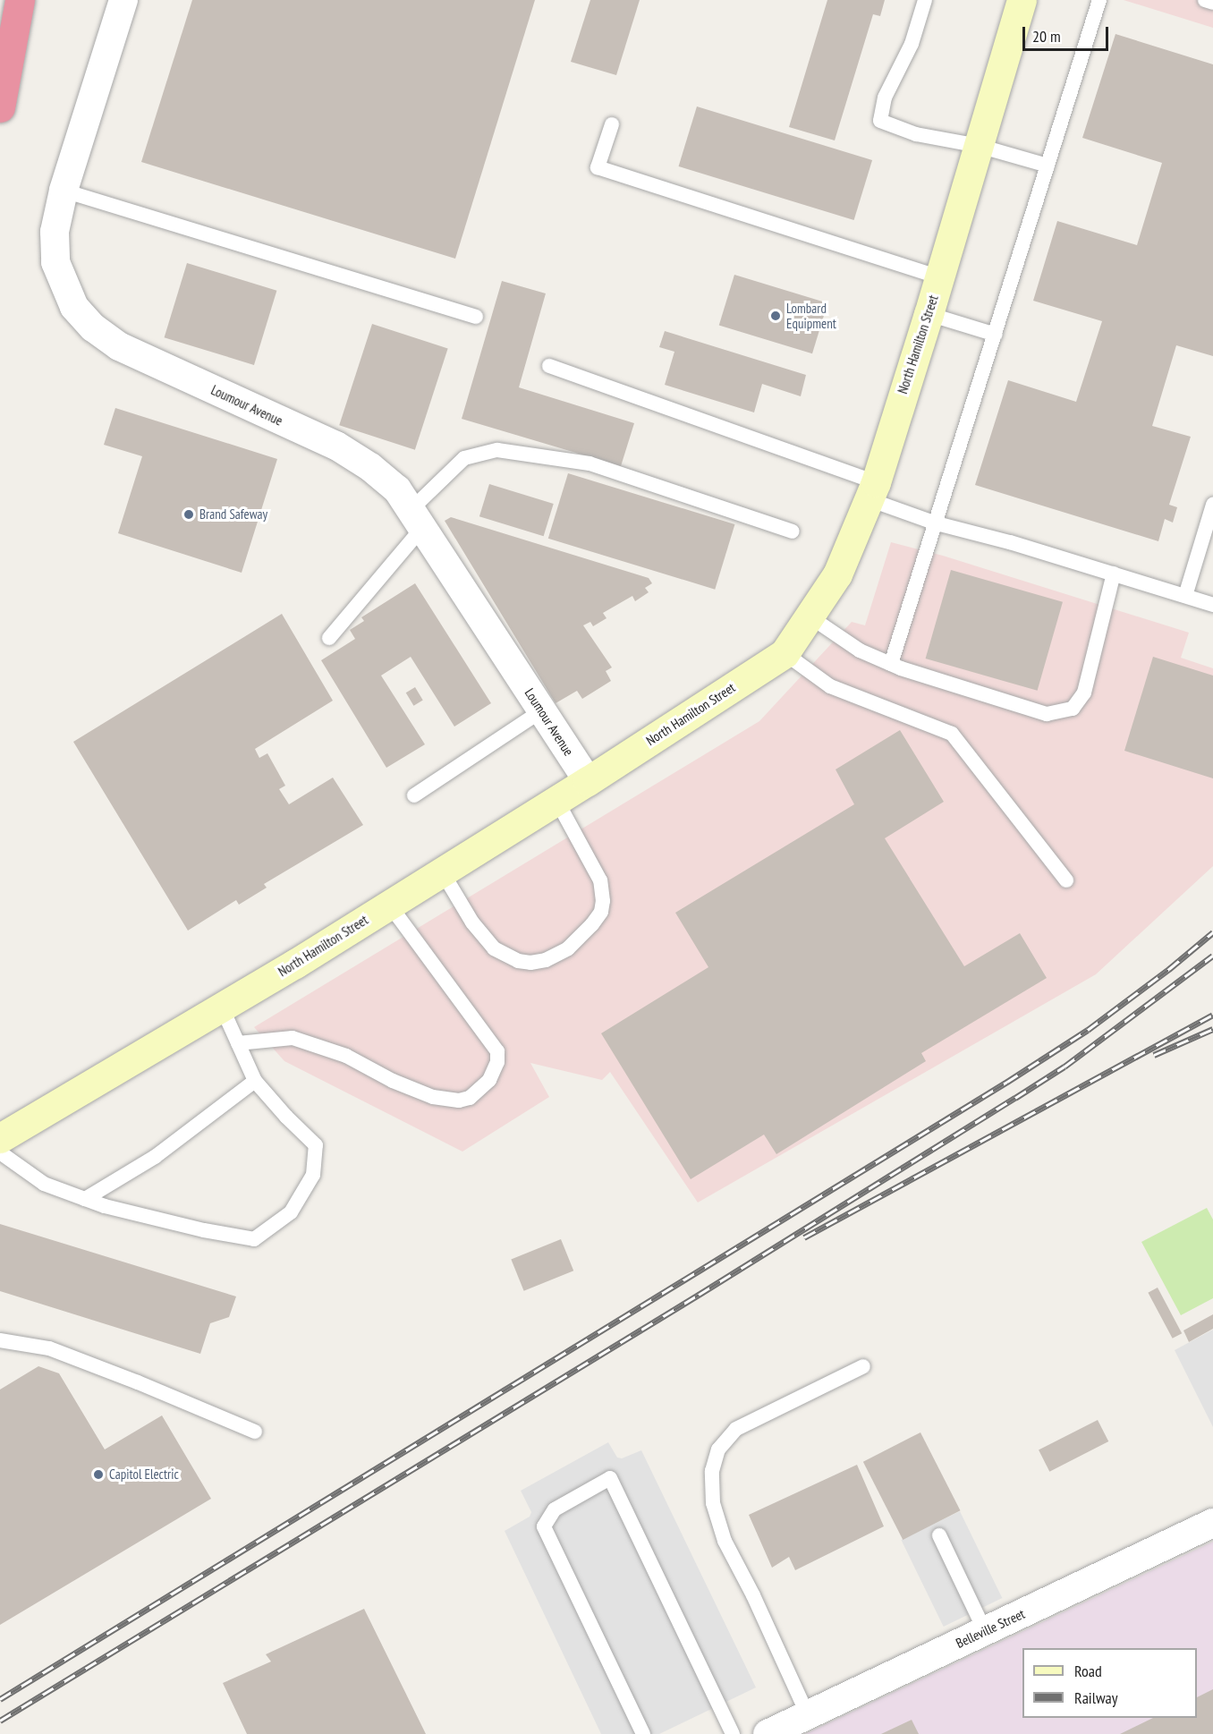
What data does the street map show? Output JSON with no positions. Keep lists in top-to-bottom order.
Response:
{
  "streets": {
    "street": ["North Hamilton Street", "Loumour Avenue", "Belleville Street"]
  },
  "crossings": [
    ["North Hamilton Street", "Loumour Avenue"]
  ],
  "places": ["Lombard Equipment", "Brand Safeway", "Capitol Electric"],
  "legend": ["Road", "Railway"],
  "scale_bar": "20 m"
}
